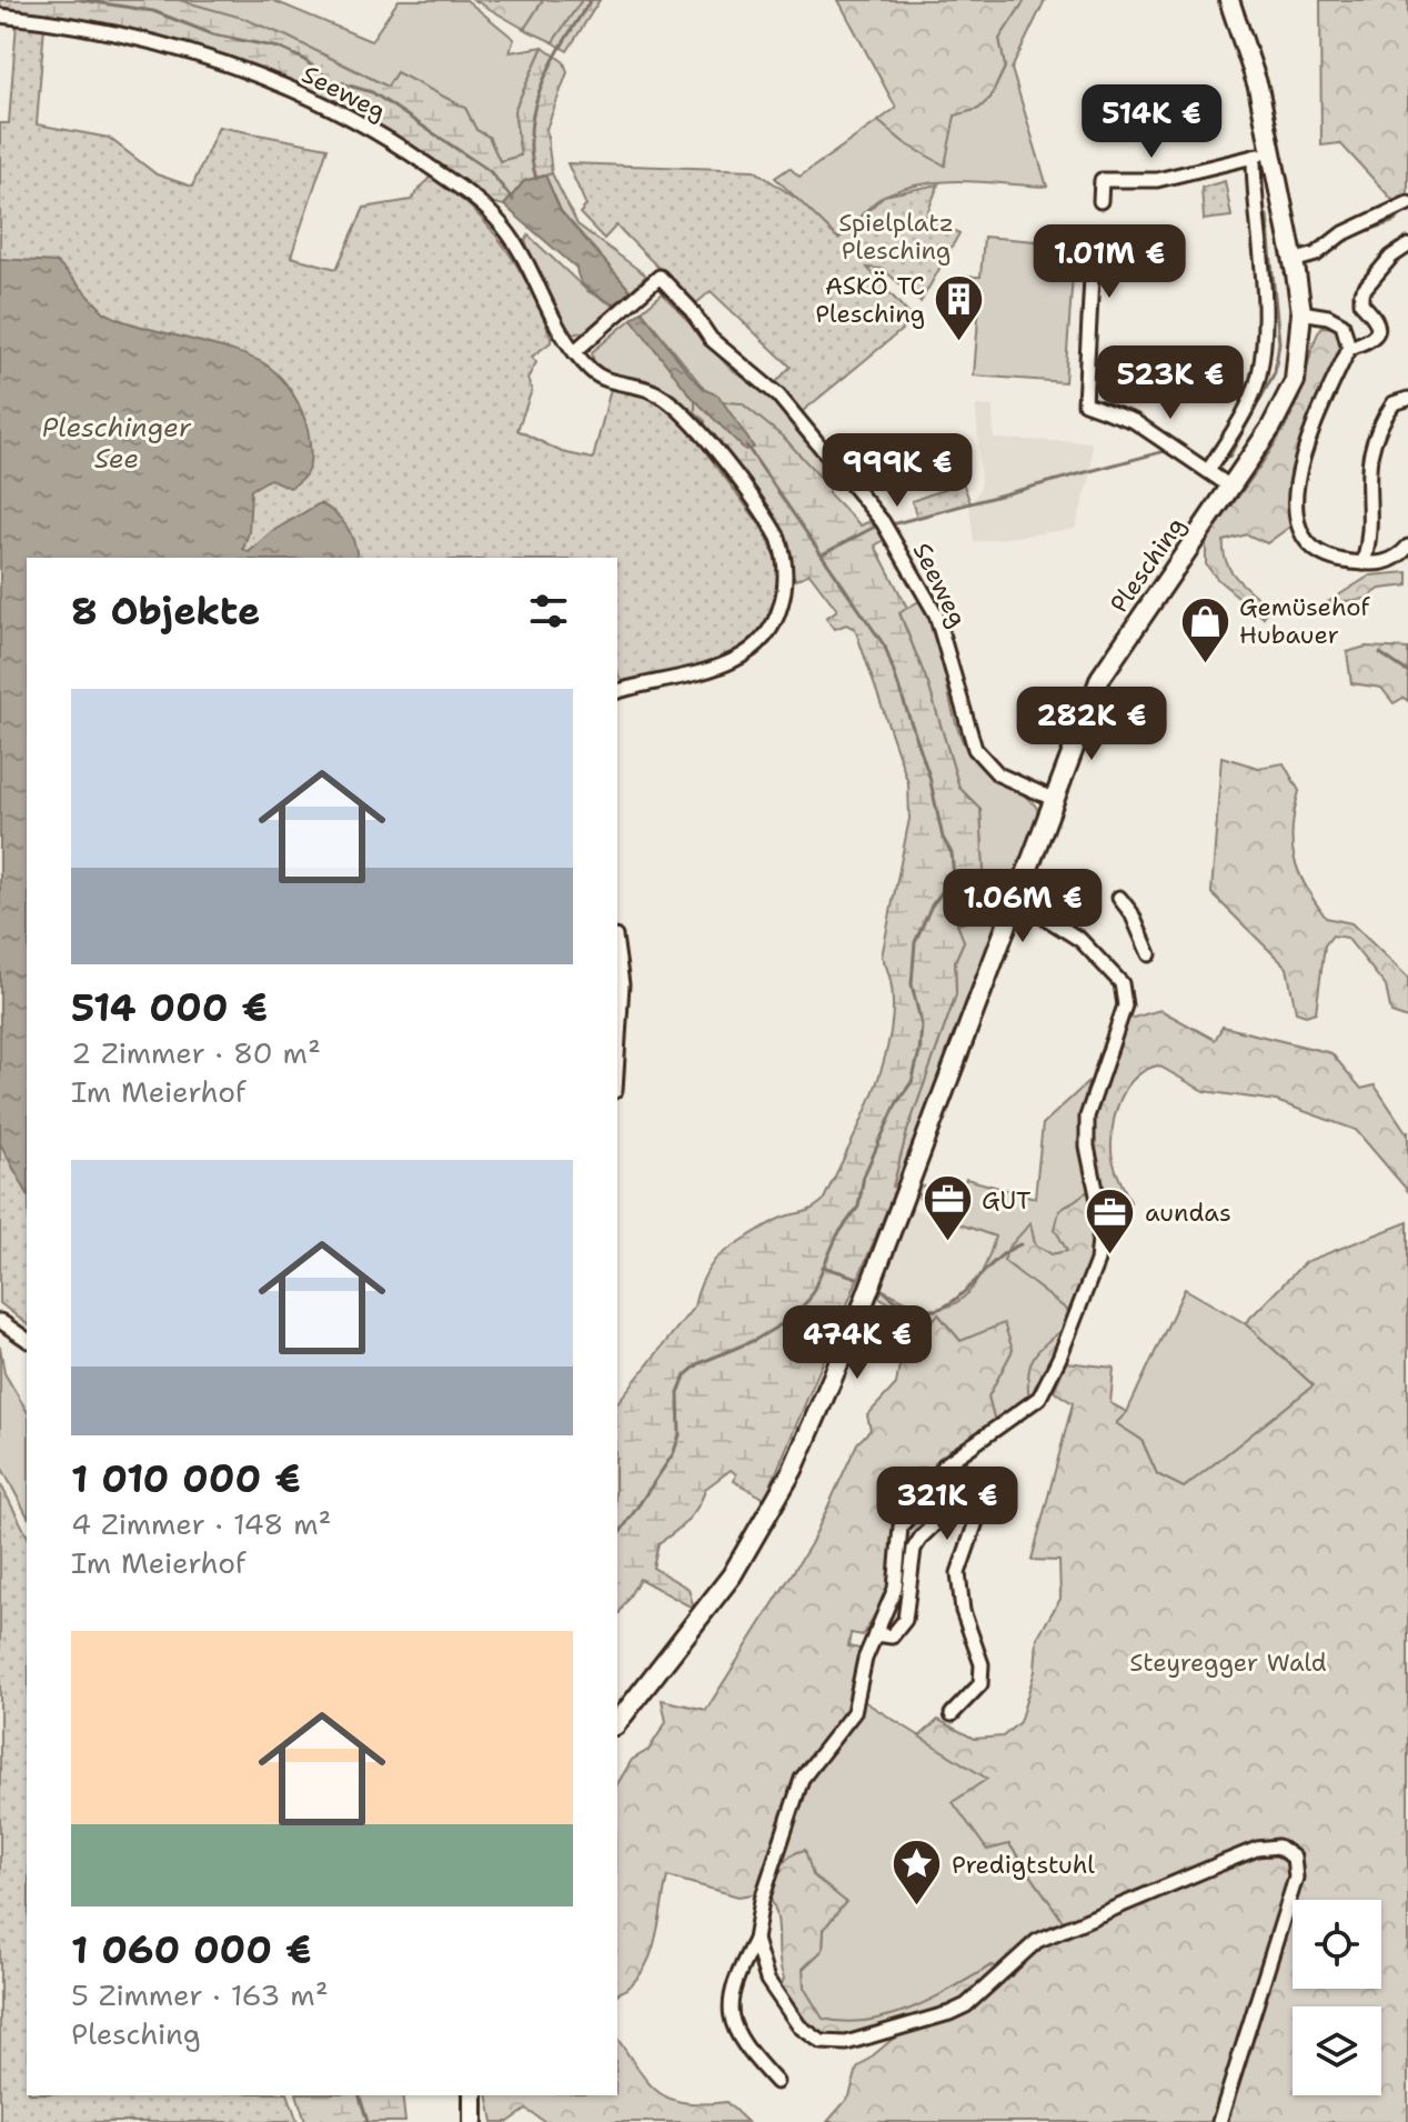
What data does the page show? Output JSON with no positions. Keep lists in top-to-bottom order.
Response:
{
  "streets": {
    "main road": ["Plesching"],
    "street": ["Seeweg"]
  },
  "crossings": [
    ["Seeweg", "Plesching"]
  ],
  "water": ["Pleschinger See"],
  "parks": ["Spielplatz Plesching", "Steyregger Wald"],
  "places": {
    "building": ["ASKÖ TC Plesching"],
    "shop": ["Gemüsehof Hubauer"],
    "office": ["GUT", "aundas"],
    "place": ["Predigtstuhl"]
  },
  "page": {
    "price": [
      "514K €",
      "1.01M €",
      "523K €",
      "999K €",
      "282K €",
      "1.06M €",
      "474K €",
      "321K €"
    ],
    "heading": "8 Objekte",
    "list": [
      {
        "name": "514 000 €",
        "note": "2 Zimmer · 80 m² · Im Meierhof"
      },
      {
        "name": "1 010 000 €",
        "note": "4 Zimmer · 148 m² · Im Meierhof"
      },
      {
        "name": "1 060 000 €",
        "note": "5 Zimmer · 163 m² · Plesching"
      }
    ]
  }
}
